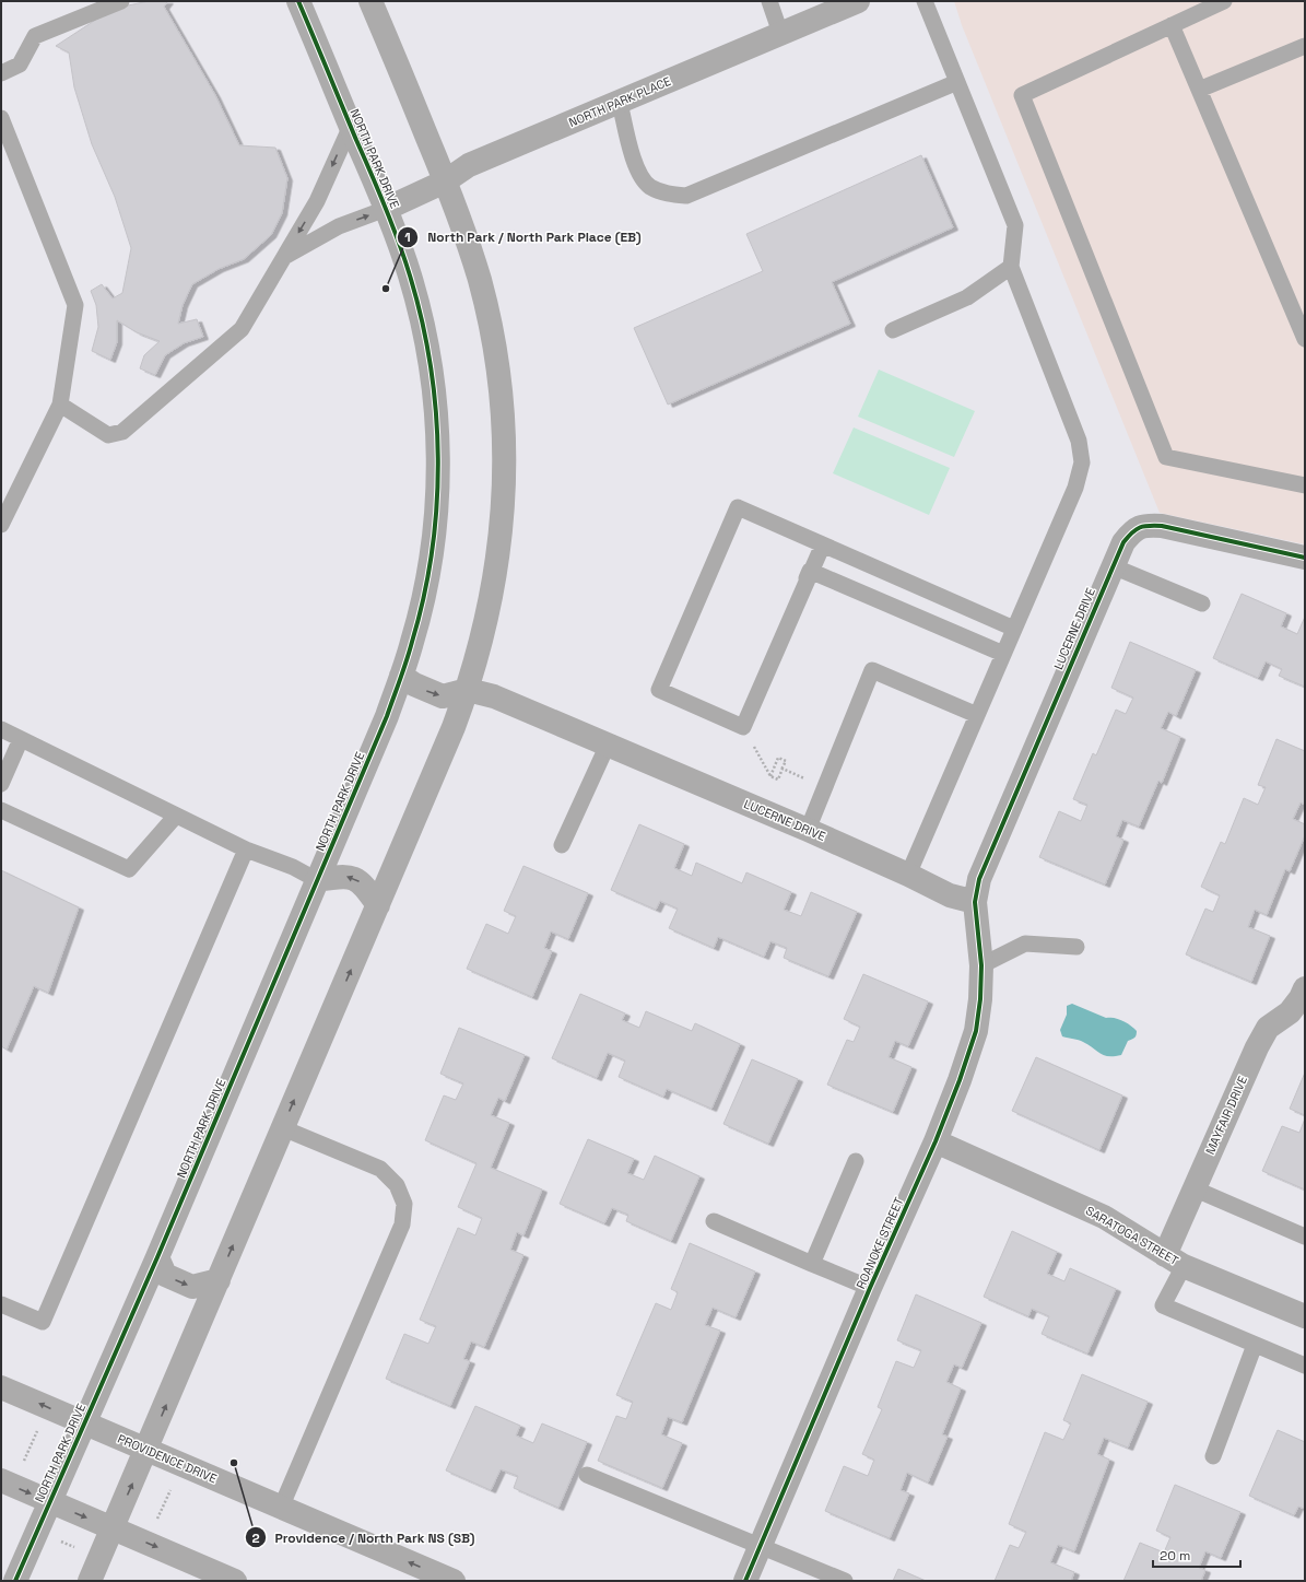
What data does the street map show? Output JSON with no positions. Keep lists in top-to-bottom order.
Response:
{
  "streets": {
    "street": [
      "NORTH PARK PLACE",
      "NORTH PARK DRIVE",
      "LUCERNE DRIVE",
      "MAYFAIR DRIVE",
      "SARATOGA STREET",
      "ROANOKE STREET",
      "PROVIDENCE DRIVE"
    ]
  },
  "crossings": [
    ["NORTH PARK PLACE", "NORTH PARK DRIVE"],
    ["NORTH PARK DRIVE", "PROVIDENCE DRIVE"],
    ["LUCERNE DRIVE", "ROANOKE STREET"],
    ["MAYFAIR DRIVE", "SARATOGA STREET"],
    ["SARATOGA STREET", "ROANOKE STREET"]
  ],
  "one_way": ["PROVIDENCE DRIVE"],
  "places": ["North Park / North Park Place (EB)", "Providence / North Park NS (SB)"],
  "scale_bar": "20 m"
}
